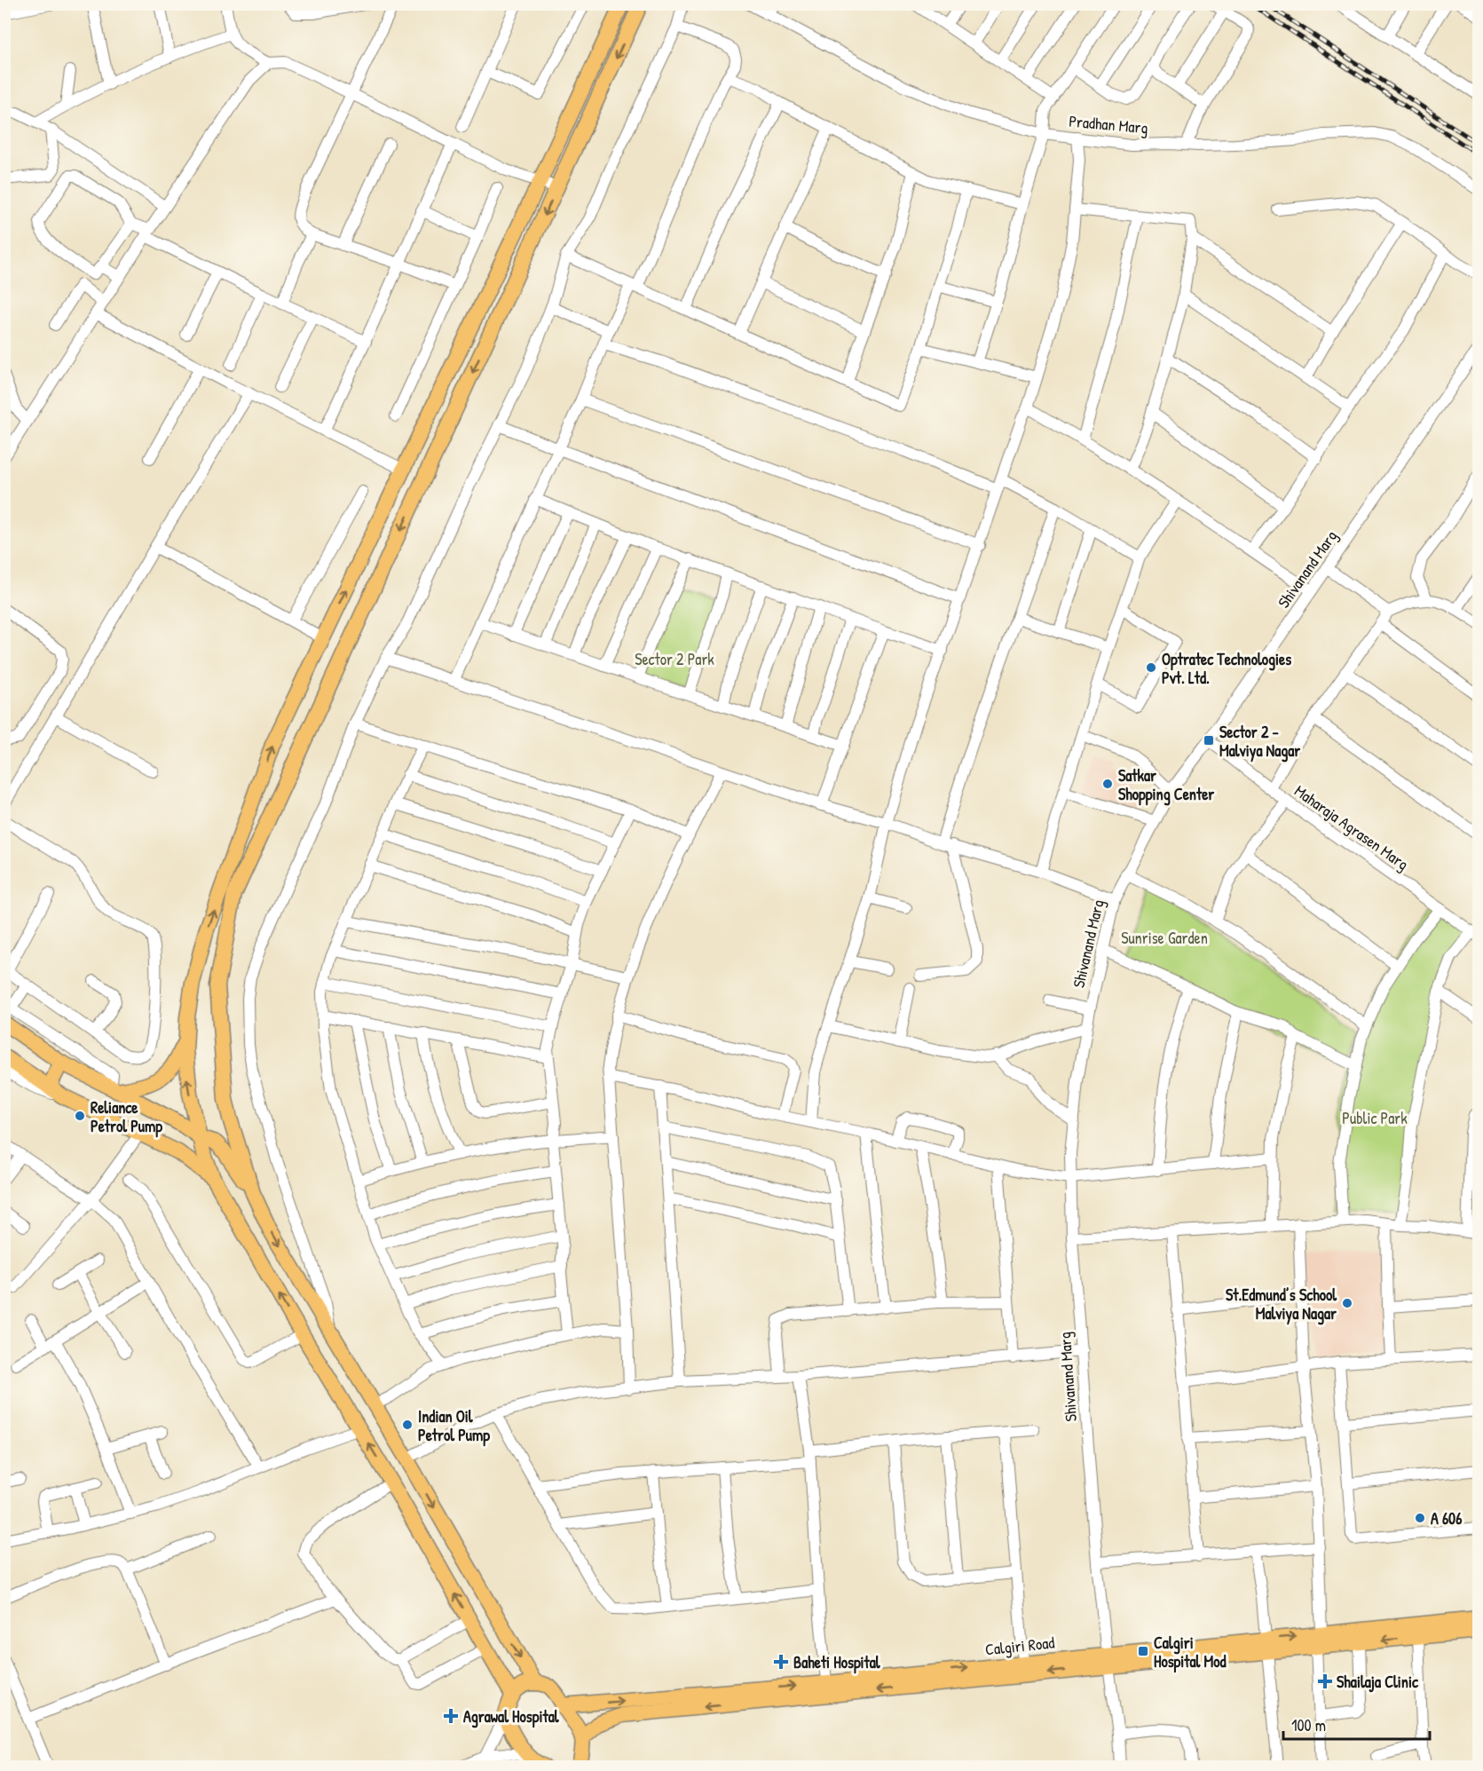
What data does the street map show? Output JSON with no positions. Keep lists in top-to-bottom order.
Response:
{
  "streets": {
    "main road": ["Calgiri Road"],
    "street": ["Pradhan Marg", "Shivanand Marg", "Maharaja Agrasen Marg"]
  },
  "crossings": [
    ["Shivanand Marg", "Maharaja Agrasen Marg"],
    ["Shivanand Marg", "Calgiri Road"]
  ],
  "parks": ["Sector 2 Park", "Sunrise Garden", "Public Park"],
  "places": {
    "other": [
      "Optratec Technologies Pvt. Ltd.",
      "Satkar Shopping Center",
      "Reliance Petrol Pump",
      "St.Edmund’s School Malviya Nagar",
      "Indian Oil Petrol Pump",
      "A 606"
    ],
    "transit": ["Sector 2 - Malviya Nagar", "Calgiri Hospital Mod"],
    "health": ["Baheti Hospital", "Shailaja Clinic", "Agrawal Hospital"]
  },
  "scale_bar": "100 m"
}
